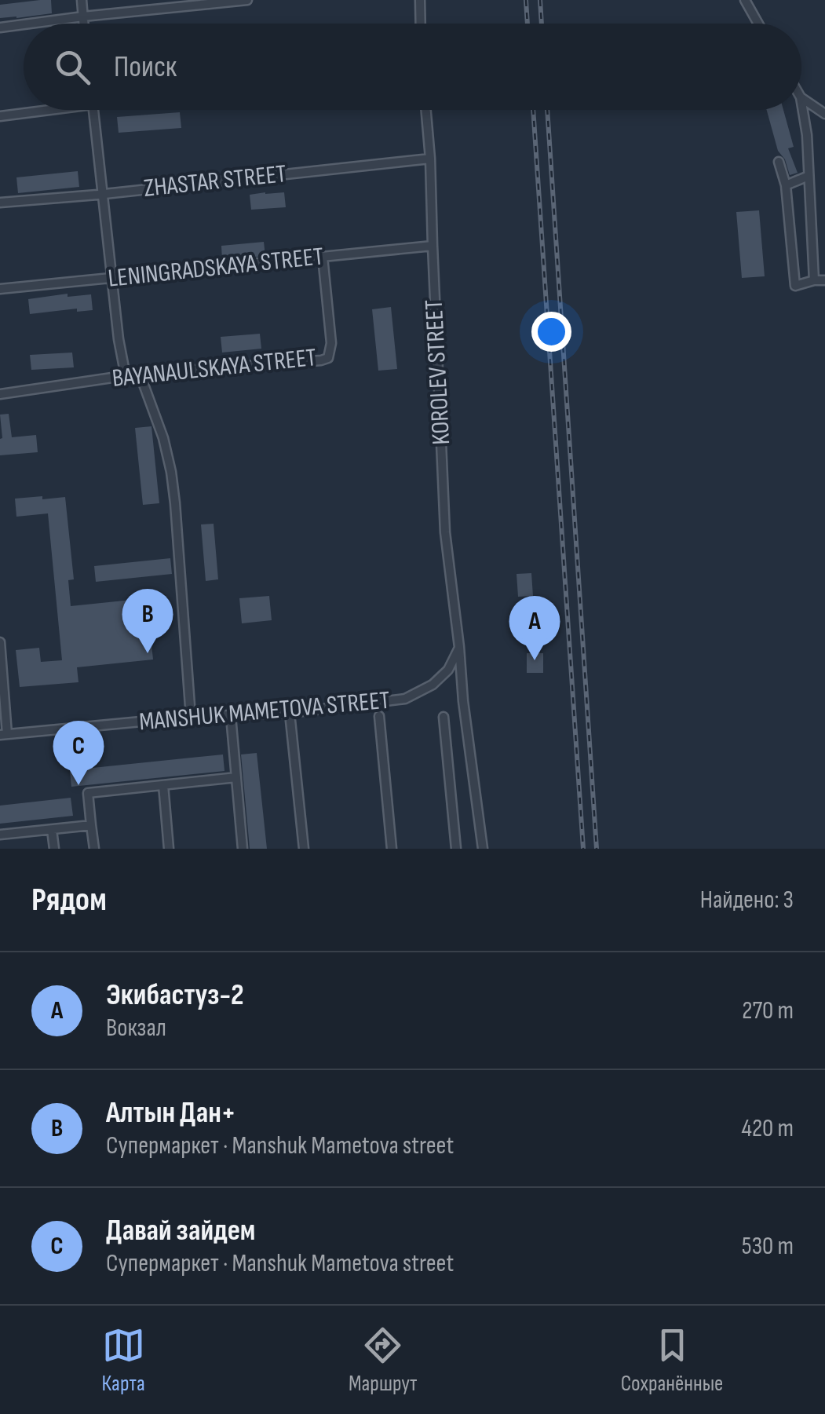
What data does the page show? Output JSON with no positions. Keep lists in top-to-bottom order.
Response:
{
  "streets": {
    "street": [
      "ZHASTAR STREET",
      "LENINGRADSKAYA STREET",
      "BAYANAULSKAYA STREET",
      "KOROLEV STREET",
      "MANSHUK MAMETOVA STREET"
    ]
  },
  "crossings": [
    ["ZHASTAR STREET", "KOROLEV STREET"],
    ["LENINGRADSKAYA STREET", "BAYANAULSKAYA STREET"],
    ["LENINGRADSKAYA STREET", "KOROLEV STREET"],
    ["KOROLEV STREET", "MANSHUK MAMETOVA STREET"]
  ],
  "page": {
    "search": "Поиск",
    "pins": ["B", "A", "C"],
    "heading": ["Рядом", "Найдено: 3"],
    "list": [
      {
        "mark": "A",
        "name": "Экибастуз-2",
        "note": "Вокзал",
        "value": "270 m"
      },
      {
        "mark": "B",
        "name": "Алтын Дан+",
        "note": "Супермаркет · Manshuk Mametova street",
        "value": "420 m"
      },
      {
        "mark": "C",
        "name": "Давай зайдем",
        "note": "Супермаркет · Manshuk Mametova street",
        "value": "530 m"
      }
    ],
    "nav": ["Карта", "Маршрут", "Сохранённые"]
  }
}
